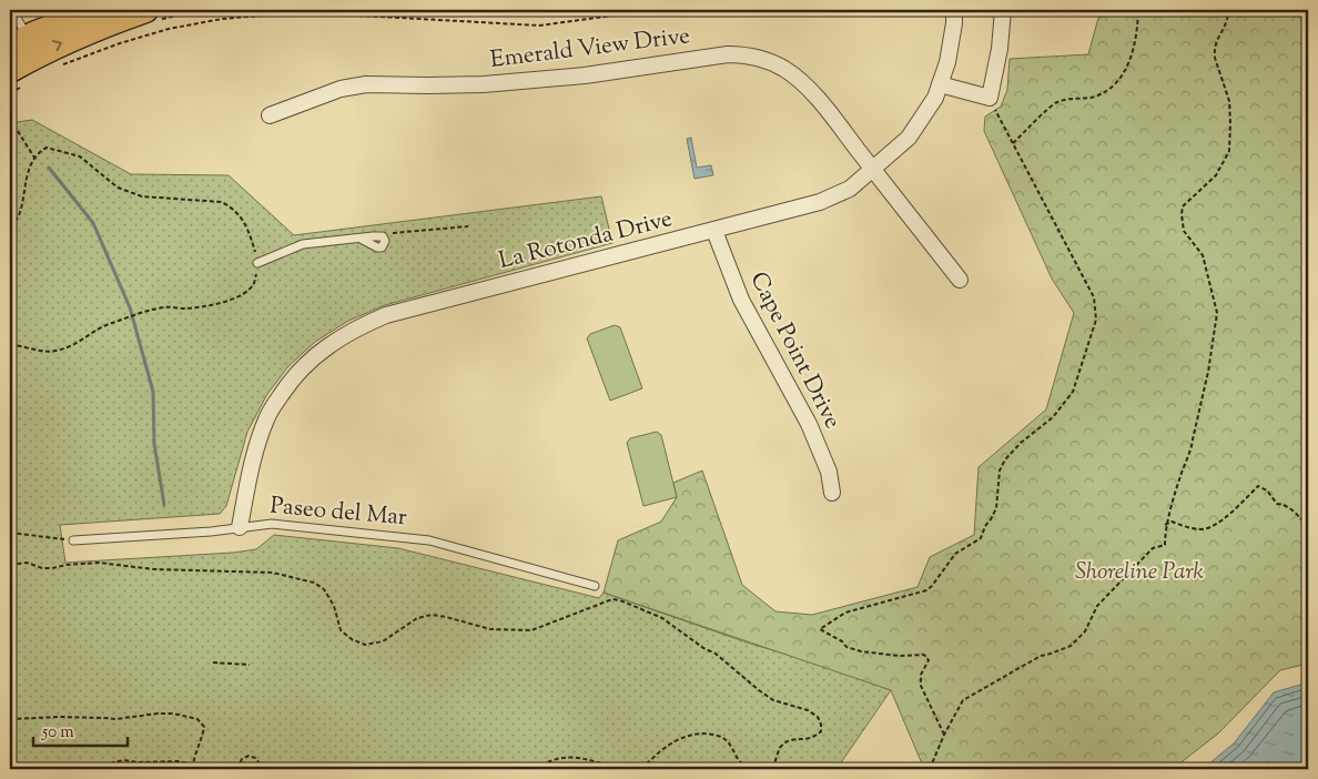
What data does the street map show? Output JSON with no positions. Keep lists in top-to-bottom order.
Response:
{
  "streets": {
    "street": ["Emerald View Drive", "La Rotonda Drive", "Cape Point Drive"],
    "lane": ["Paseo del Mar"]
  },
  "crossings": [
    ["Emerald View Drive", "La Rotonda Drive"],
    ["La Rotonda Drive", "Cape Point Drive"],
    ["La Rotonda Drive", "Paseo del Mar"]
  ],
  "parks": ["Shoreline Park"],
  "scale_bar": "50 m"
}
